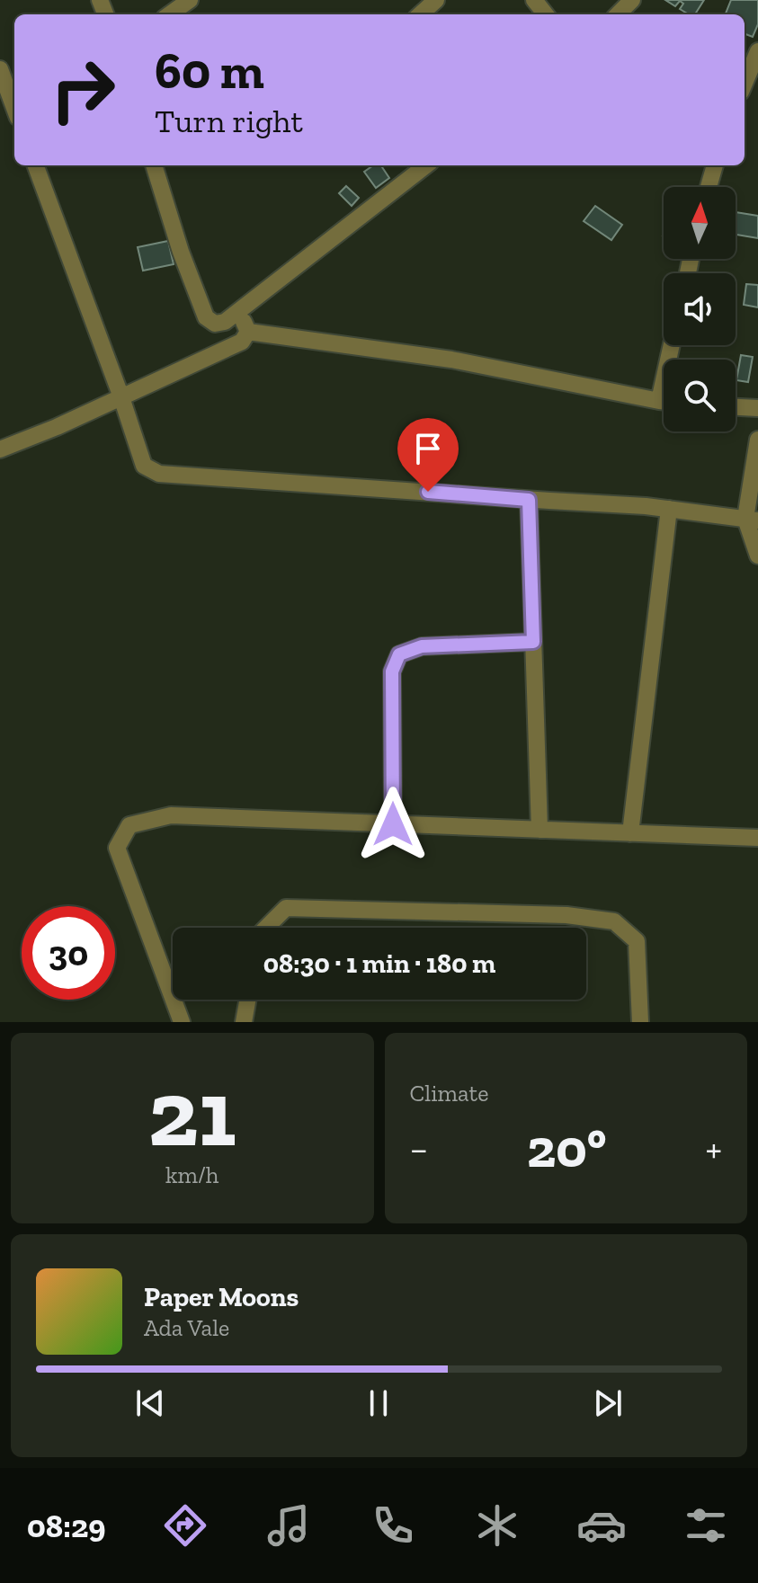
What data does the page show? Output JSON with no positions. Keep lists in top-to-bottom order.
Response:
{
  "north": "top",
  "page": {
    "turn": ["60 m", "Turn right"],
    "limit": "30",
    "trip": "08:30 · 1 min · 180 m",
    "tile": [
      ["21", "km/h"],
      "Climate"
    ],
    "heat": ["−", "20°", "+"],
    "song": ["Paper Moons", "Ada Vale"],
    "tabs": "08:29"
  }
}
